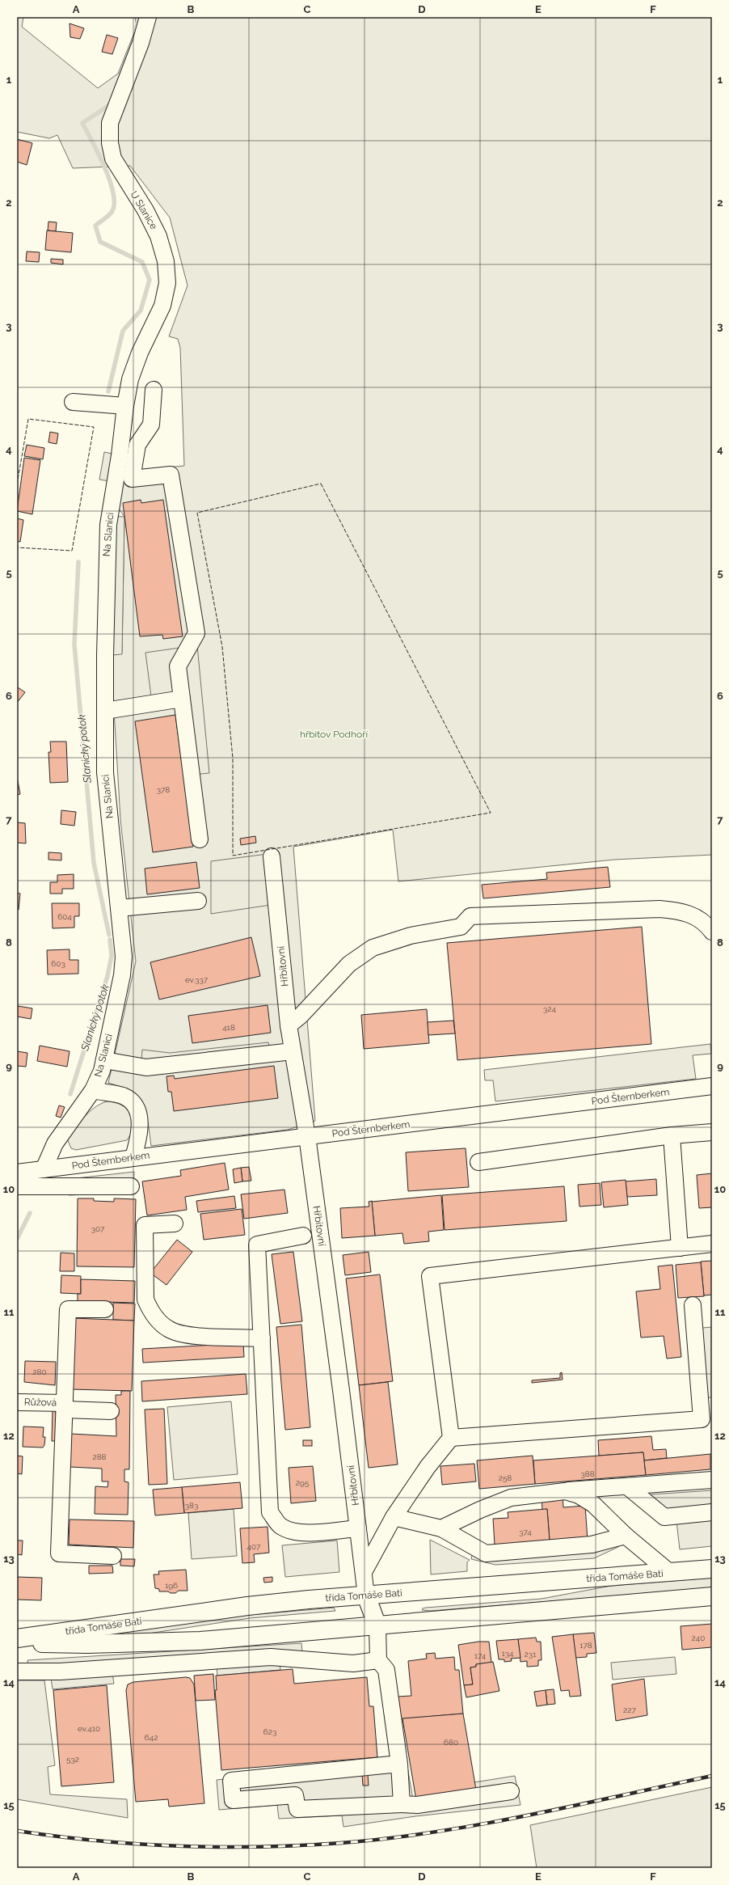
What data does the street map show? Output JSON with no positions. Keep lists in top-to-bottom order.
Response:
{
  "streets": {
    "main road": ["třída Tomáše Bati"],
    "street": [
      "U Slanice",
      "Na Slanici",
      "Hřbitovní",
      "Pod Šternberkem",
      "Růžová"
    ]
  },
  "crossings": [
    ["U Slanice", "Na Slanici"],
    ["Na Slanici", "Pod Šternberkem"],
    ["Hřbitovní", "Pod Šternberkem"],
    ["Hřbitovní", "třída Tomáše Bati"]
  ],
  "water": ["Slanický potok"],
  "parks": ["hřbitov Podhoří"],
  "house_numbers": [
    "378",
    "604",
    "603",
    "ev.337",
    "324",
    "418",
    "307",
    "280",
    "288",
    "388",
    "258",
    "295",
    "383",
    "374",
    "407",
    "196",
    "240",
    "178",
    "134",
    "231",
    "174",
    "227",
    "ev.410",
    "623",
    "642",
    "680",
    "532"
  ],
  "grid": {
    "columns": [
      "A",
      "B",
      "C",
      "D",
      "E",
      "F"
    ],
    "rows": [
      "1",
      "2",
      "3",
      "4",
      "5",
      "6",
      "7",
      "8",
      "9",
      "10",
      "11",
      "12",
      "13",
      "14",
      "15"
    ]
  }
}
